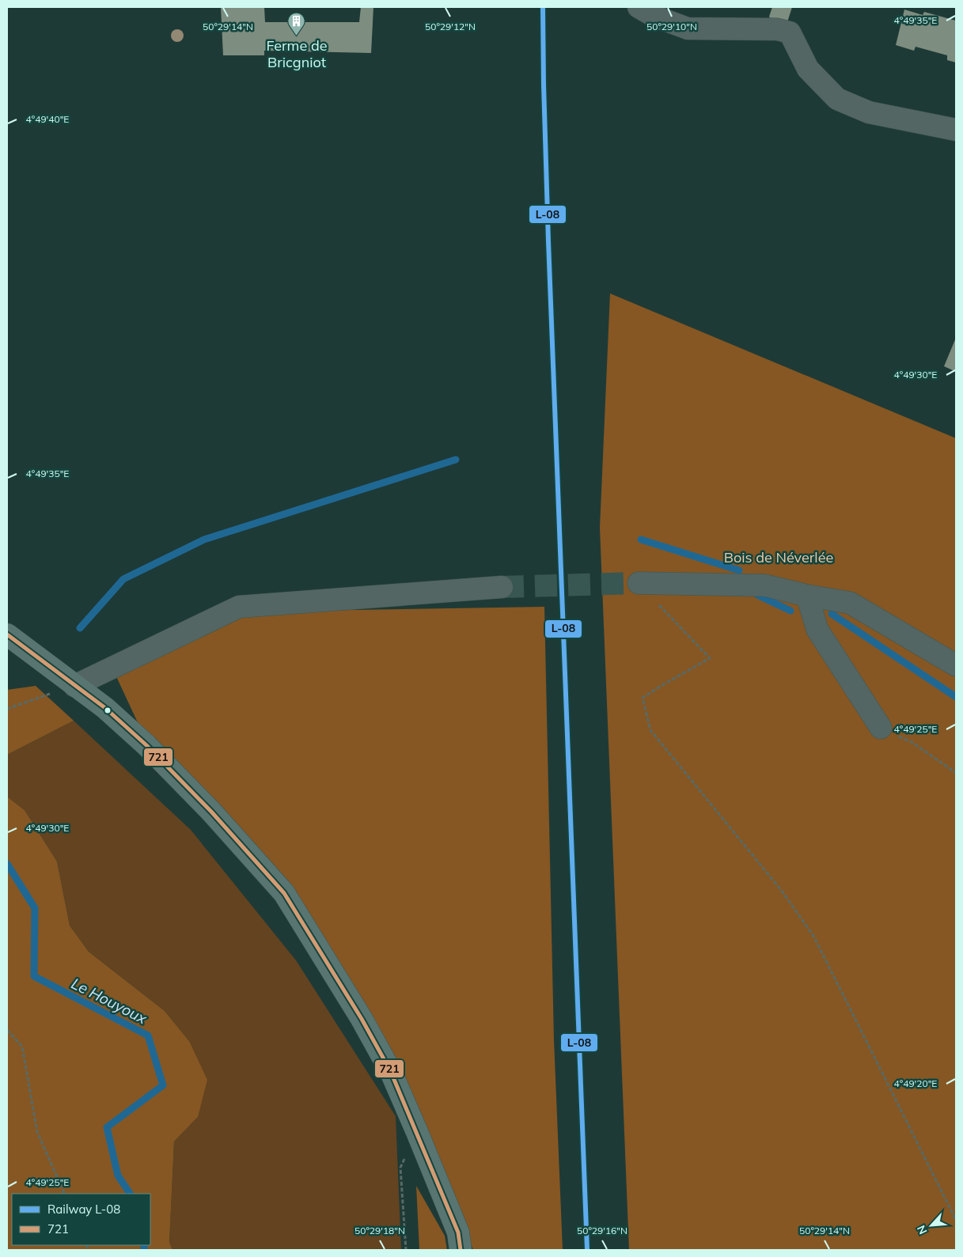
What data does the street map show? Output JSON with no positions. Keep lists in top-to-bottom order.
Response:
{
  "water": ["Le Houyoux"],
  "parks": ["Bois de Néverlée"],
  "places": {
    "building": ["Ferme de Bricgniot"]
  },
  "lines": ["rail line L-08", "transit line 721"],
  "legend": ["Railway L-08", "721"],
  "north": "bottom left",
  "coordinates": [
    "4°49'35\"E",
    "50°29'10\"N",
    "50°29'14\"N",
    "50°29'12\"N",
    "4°49'40\"E",
    "4°49'30\"E",
    "4°49'25\"E",
    "4°49'20\"E",
    "50°29'18\"N",
    "50°29'16\"N"
  ]
}
